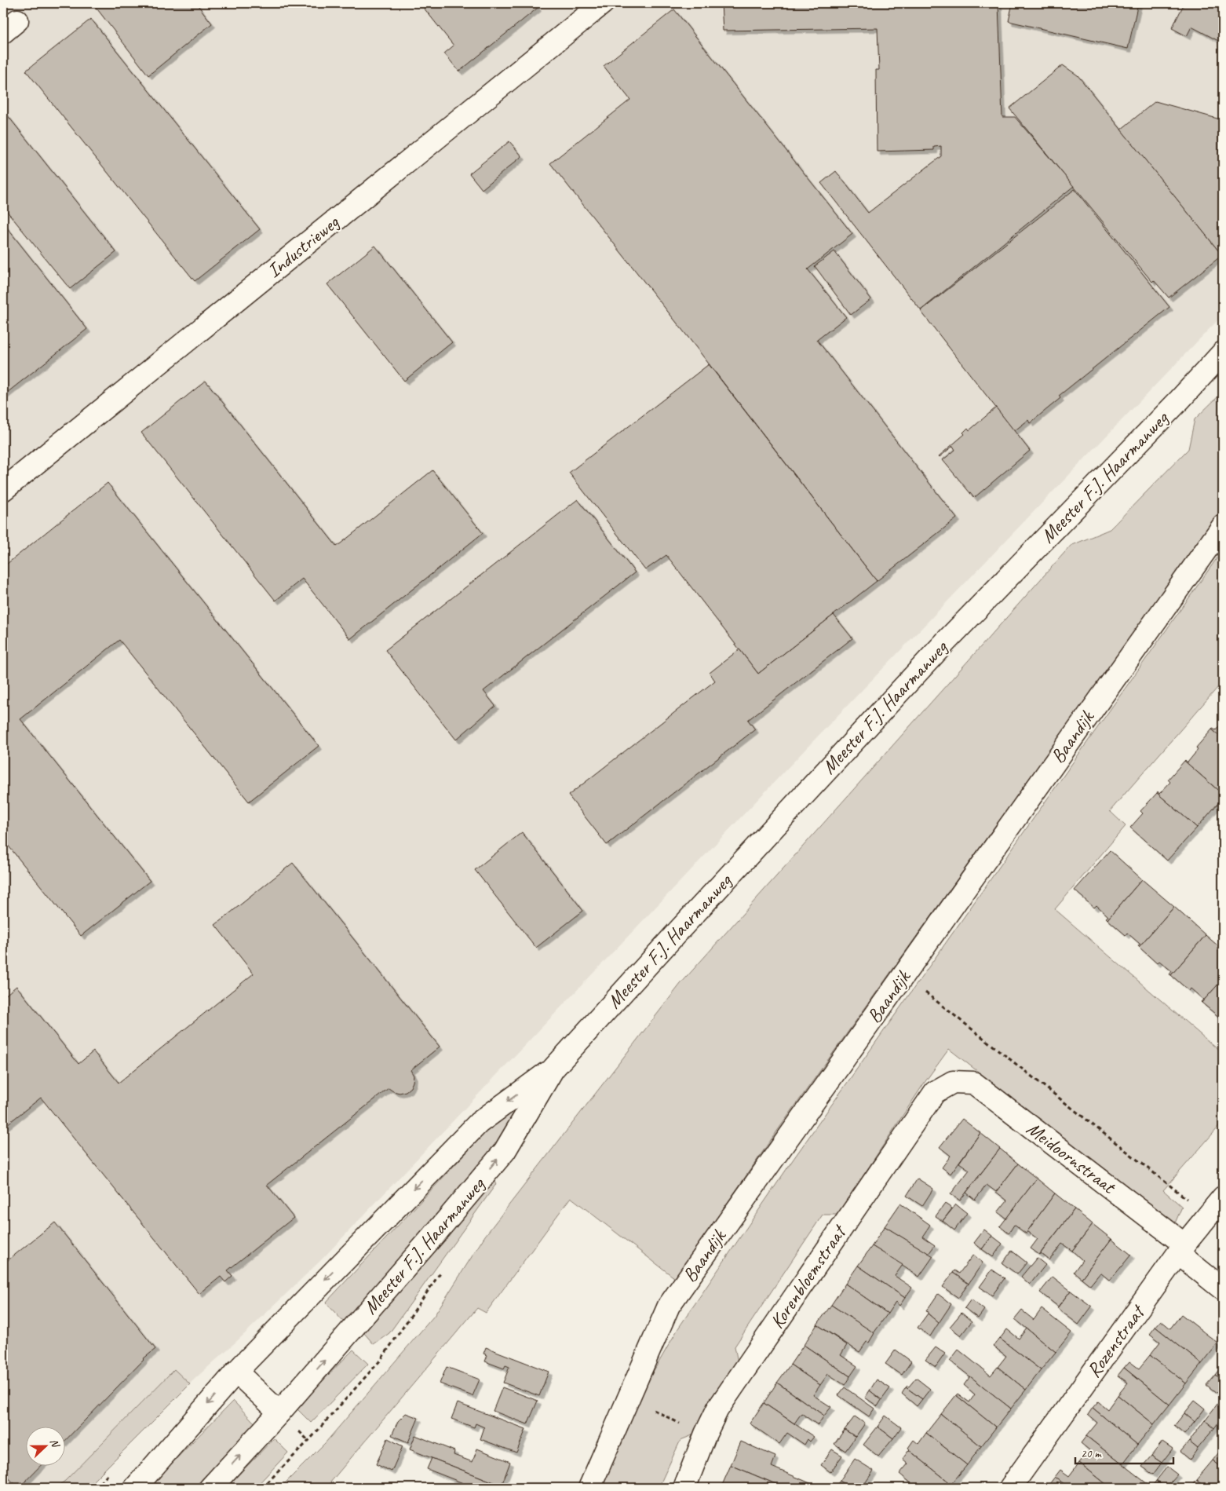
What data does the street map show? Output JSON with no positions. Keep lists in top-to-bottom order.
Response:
{
  "streets": {
    "street": [
      "Industrieweg",
      "Meester F.J. Haarmanweg",
      "Baandijk",
      "Meidoornstraat",
      "Korenbloemstraat",
      "Rozenstraat"
    ]
  },
  "crossings": [
    ["Meidoornstraat", "Korenbloemstraat"],
    ["Meidoornstraat", "Rozenstraat"]
  ],
  "scale_bar": "20 m",
  "north": "right"
}
